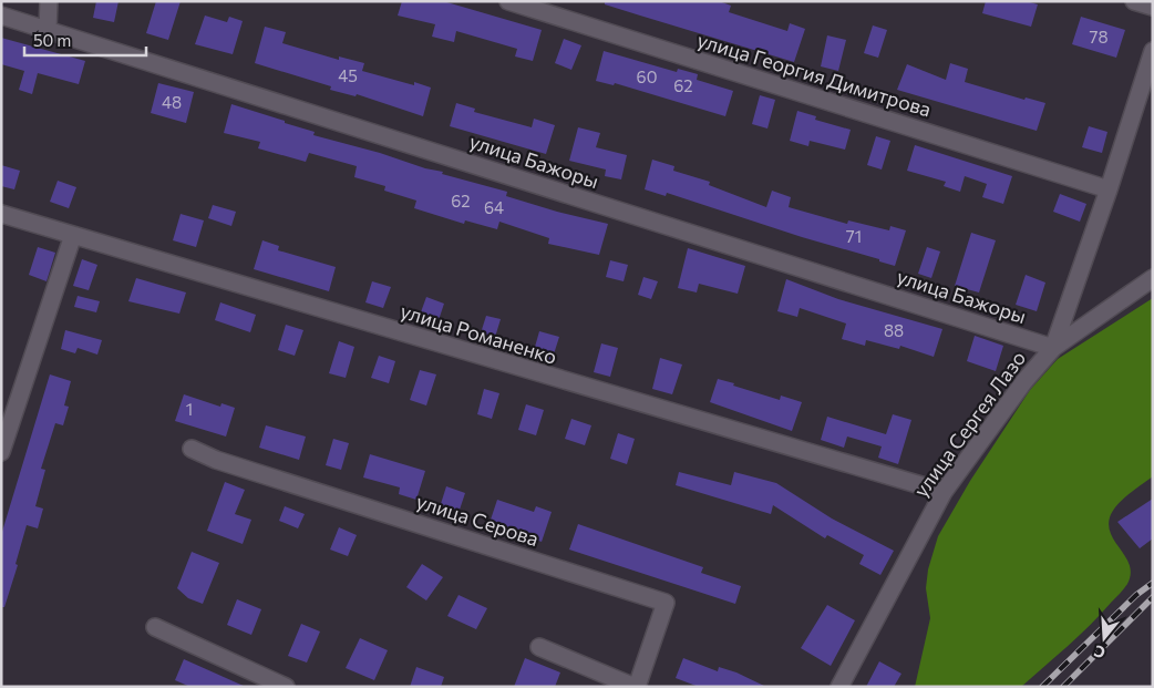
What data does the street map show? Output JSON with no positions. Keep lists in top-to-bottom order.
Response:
{
  "streets": {
    "street": [
      "улица Георгия Димитрова",
      "улица Бажоры",
      "улица Романенко",
      "улица Сергея Лазо",
      "улица Серова"
    ]
  },
  "crossings": [
    ["улица Георгия Димитрова", "улица Сергея Лазо"],
    ["улица Бажоры", "улица Сергея Лазо"],
    ["улица Романенко", "улица Сергея Лазо"]
  ],
  "house_numbers": [
    "78",
    "45",
    "60",
    "62",
    "48",
    "62",
    "64",
    "71",
    "88",
    "1"
  ],
  "scale_bar": "50 m",
  "north": "bottom"
}
